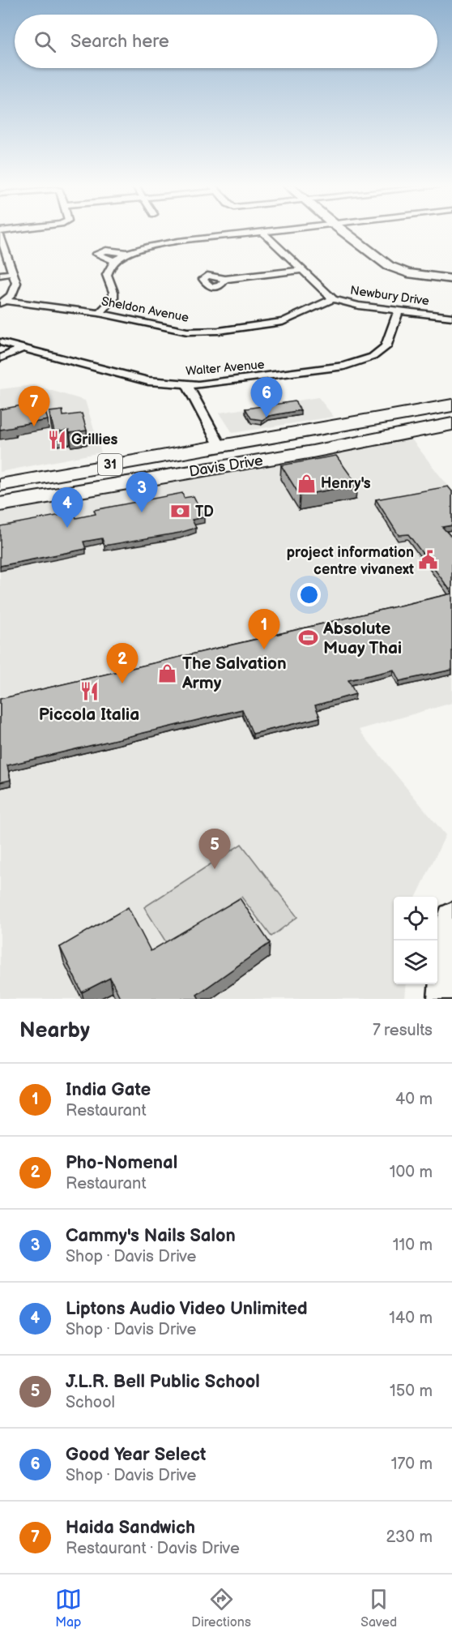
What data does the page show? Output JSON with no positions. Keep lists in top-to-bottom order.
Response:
{
  "streets": {
    "main road": ["31", "Davis Drive"],
    "street": ["Newbury Drive", "Sheldon Avenue", "Walter Avenue"]
  },
  "crossings": [
    ["Newbury Drive", "Sheldon Avenue"],
    ["Newbury Drive", "Walter Avenue"]
  ],
  "places": {
    "restaurant": ["Grillies", "Piccola Italia"],
    "shop": ["Henry's", "The Salvation Army"],
    "bank": ["TD"],
    "public building": ["project information centre vivanext"],
    "sports": ["Absolute Muay Thai"]
  },
  "page": {
    "search": "Search here",
    "pins": [
      "6",
      "7",
      "3",
      "4",
      "1",
      "2",
      "5"
    ],
    "heading": ["Nearby", "7 results"],
    "list": [
      {
        "mark": "1",
        "name": "India Gate",
        "note": "Restaurant",
        "value": "40 m"
      },
      {
        "mark": "2",
        "name": "Pho-Nomenal",
        "note": "Restaurant",
        "value": "100 m"
      },
      {
        "mark": "3",
        "name": "Cammy's Nails Salon",
        "note": "Shop · Davis Drive",
        "value": "110 m"
      },
      {
        "mark": "4",
        "name": "Liptons Audio Video Unlimited",
        "note": "Shop · Davis Drive",
        "value": "140 m"
      },
      {
        "mark": "5",
        "name": "J.L.R. Bell Public School",
        "note": "School",
        "value": "150 m"
      },
      {
        "mark": "6",
        "name": "Good Year Select",
        "note": "Shop · Davis Drive",
        "value": "170 m"
      },
      {
        "mark": "7",
        "name": "Haida Sandwich",
        "note": "Restaurant · Davis Drive",
        "value": "230 m"
      }
    ],
    "nav": ["Map", "Directions", "Saved"]
  }
}
